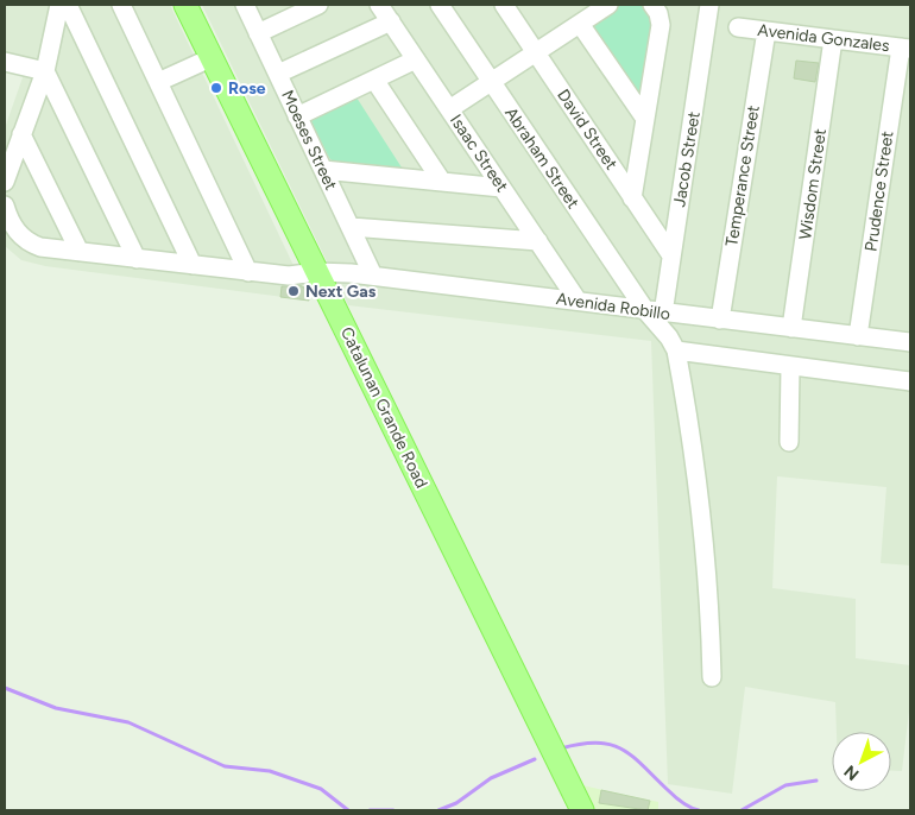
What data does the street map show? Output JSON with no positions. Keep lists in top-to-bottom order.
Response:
{
  "streets": {
    "main road": ["Catalunan Grande Road"],
    "street": [
      "Avenida Gonzales",
      "David Street",
      "Moeses Street",
      "Isaac Street",
      "Abraham Street",
      "Jacob Street",
      "Temperance Street",
      "Wisdom Street",
      "Prudence Street",
      "Avenida Robillo"
    ]
  },
  "crossings": [
    ["Avenida Gonzales", "Temperance Street"],
    ["Avenida Gonzales", "Wisdom Street"],
    ["Avenida Gonzales", "Prudence Street"],
    ["David Street", "Jacob Street"],
    ["Moeses Street", "Avenida Robillo"],
    ["Isaac Street", "Avenida Robillo"],
    ["Abraham Street", "Avenida Robillo"],
    ["Jacob Street", "Avenida Robillo"],
    ["Temperance Street", "Avenida Robillo"],
    ["Wisdom Street", "Avenida Robillo"],
    ["Prudence Street", "Avenida Robillo"],
    ["Avenida Robillo", "Catalunan Grande Road"]
  ],
  "places": ["Rose", "Next Gas"],
  "north": "bottom left"
}
